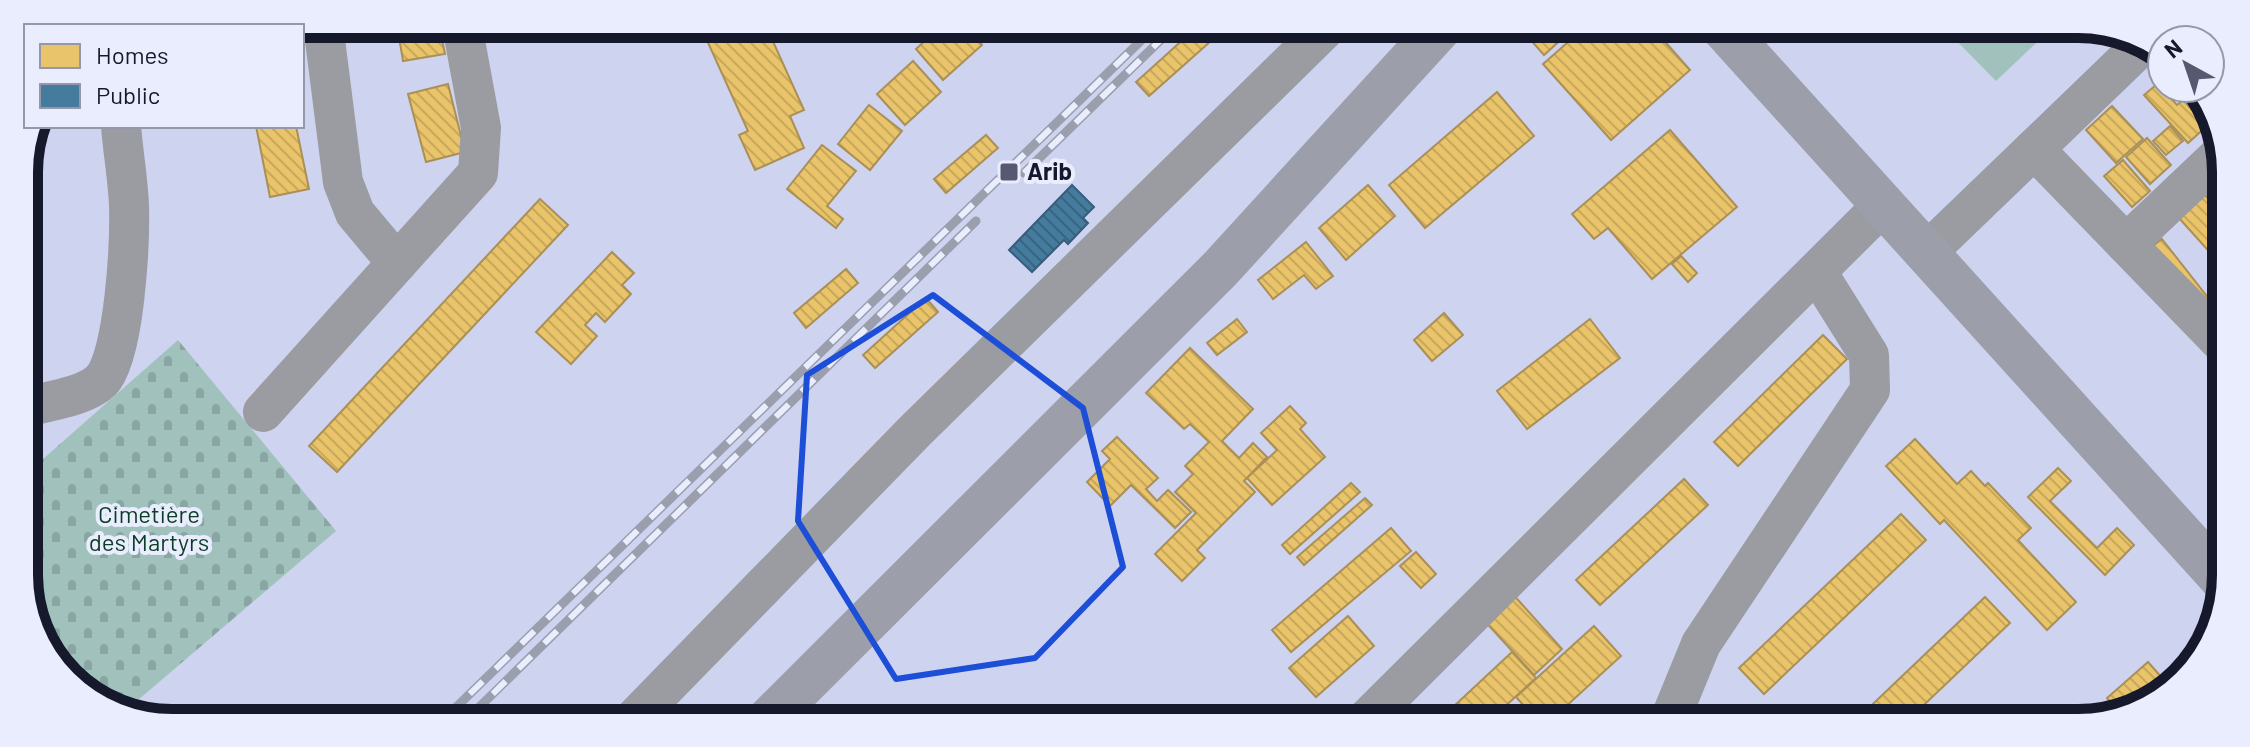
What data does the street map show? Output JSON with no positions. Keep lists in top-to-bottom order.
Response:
{
  "parks": ["Cimetière des Martyrs"],
  "places": {
    "transit": ["Arib"]
  },
  "legend": ["Homes", "Public"],
  "north": "top left"
}
